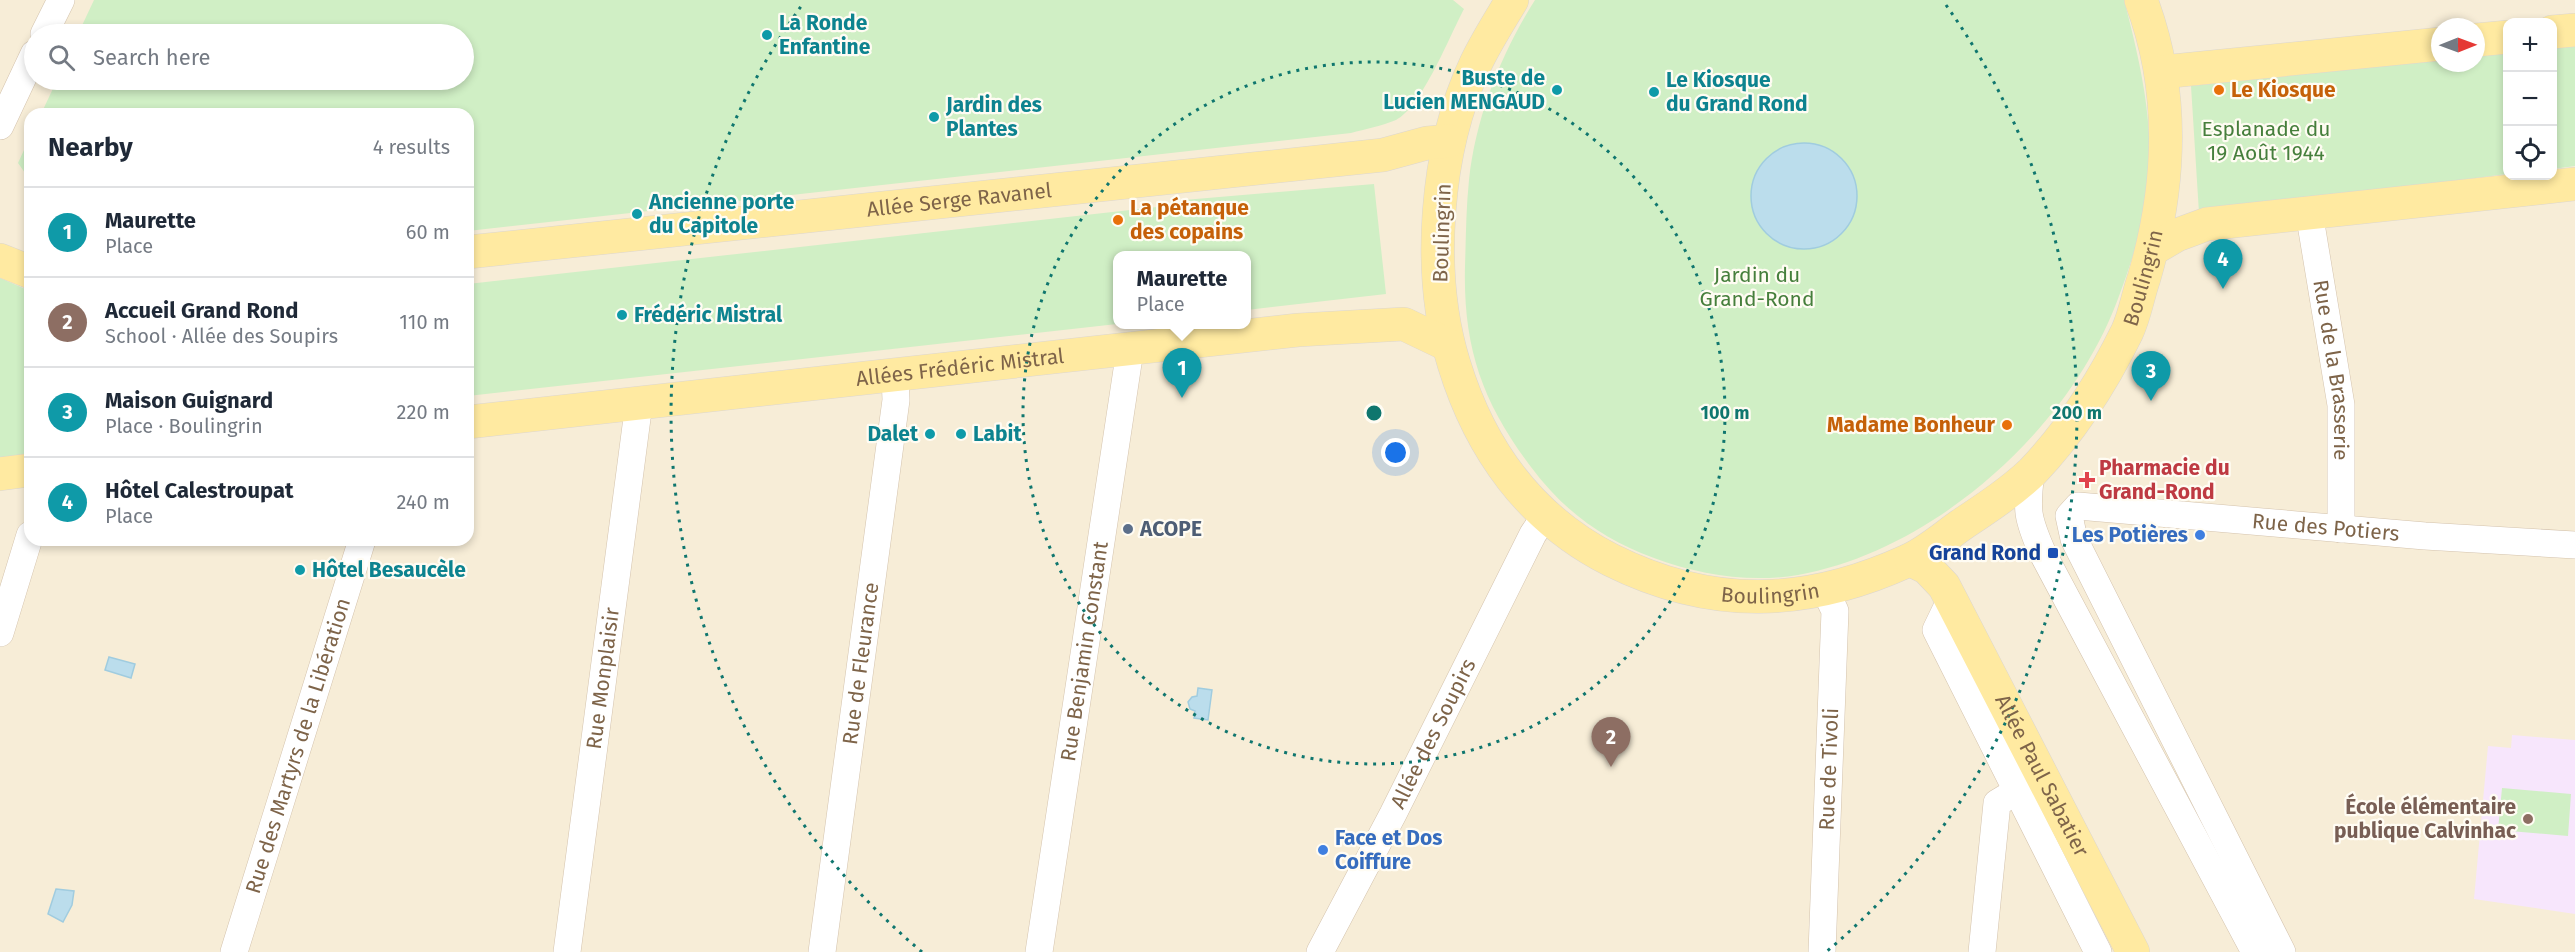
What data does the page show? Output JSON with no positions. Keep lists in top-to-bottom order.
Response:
{
  "streets": {
    "main road": [
      "Allée Serge Ravanel",
      "Boulingrin",
      "Allées Frédéric Mistral",
      "Allée Paul Sabatier"
    ],
    "street": [
      "Rue de la Brasserie",
      "Rue des Potiers",
      "Rue Benjamin Constant",
      "Rue de Fleurance",
      "Rue Monplaisir",
      "Allée des Soupirs",
      "Rue des Martyrs de la Libération",
      "Rue de Tivoli"
    ]
  },
  "crossings": [
    ["Allée Serge Ravanel", "Boulingrin"],
    ["Boulingrin", "Allées Frédéric Mistral"],
    ["Boulingrin", "Allée des Soupirs"],
    ["Boulingrin", "Rue de Tivoli"],
    ["Boulingrin", "Allée Paul Sabatier"],
    ["Allées Frédéric Mistral", "Rue Benjamin Constant"],
    ["Allées Frédéric Mistral", "Rue de Fleurance"],
    ["Allées Frédéric Mistral", "Rue Monplaisir"],
    ["Rue de la Brasserie", "Rue des Potiers"]
  ],
  "parks": ["Esplanade du 19 Août 1944", "Jardin du Grand-Rond"],
  "places": {
    "other": [
      "La Ronde Enfantine",
      "Buste de Lucien MENGAUD",
      "Le Kiosque",
      "Le Kiosque du Grand Rond",
      "Jardin des Plantes",
      "Ancienne porte du Capitole",
      "La pétanque des copains",
      "Frédéric Mistral",
      "Madame Bonheur",
      "Dalet",
      "Labit",
      "ACOPE",
      "Les Potières",
      "Hôtel Besaucèle",
      "École élémentaire publique Calvinhac",
      "Face et Dos Coiffure"
    ],
    "health": ["Pharmacie du Grand-Rond"],
    "transit": ["Grand Rond"]
  },
  "north": "right",
  "page": {
    "map_buttons": ["+", "−"],
    "search": "Search here",
    "heading": ["Nearby", "4 results"],
    "list": [
      {
        "mark": "1",
        "name": "Maurette",
        "note": "Place",
        "value": "60 m"
      },
      {
        "mark": "2",
        "name": "Accueil Grand Rond",
        "note": "School · Allée des Soupirs",
        "value": "110 m"
      },
      {
        "mark": "3",
        "name": "Maison Guignard",
        "note": "Place · Boulingrin",
        "value": "220 m"
      },
      {
        "mark": "4",
        "name": "Hôtel Calestroupat",
        "note": "Place",
        "value": "240 m"
      }
    ],
    "pins": [
      "4",
      "1",
      "3",
      "2"
    ],
    "popup": ["Maurette", "Place"]
  },
  "rings": ["100 m", "200 m"]
}
